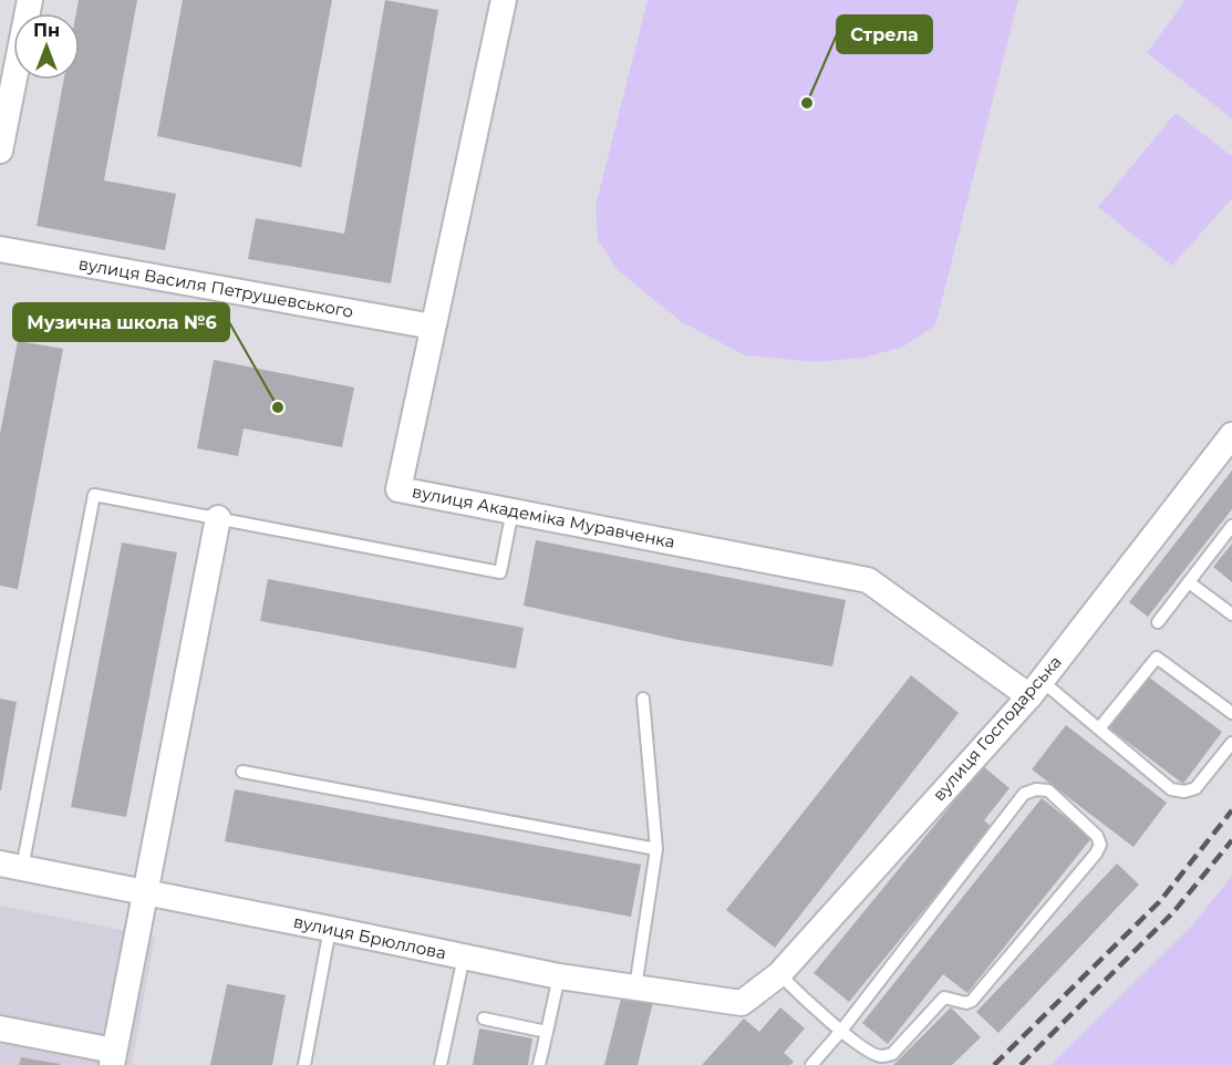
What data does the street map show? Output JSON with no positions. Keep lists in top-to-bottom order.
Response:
{
  "streets": {
    "street": [
      "вулиця Василя Петрушевського",
      "вулиця Академіка Муравченка",
      "вулиця Господарська",
      "вулиця Брюллова"
    ]
  },
  "crossings": [
    ["вулиця Василя Петрушевського", "вулиця Академіка Муравченка"],
    ["вулиця Академіка Муравченка", "вулиця Господарська"],
    ["вулиця Господарська", "вулиця Брюллова"]
  ],
  "places": ["Стрела", "Музична школа №6"],
  "north": "top"
}
